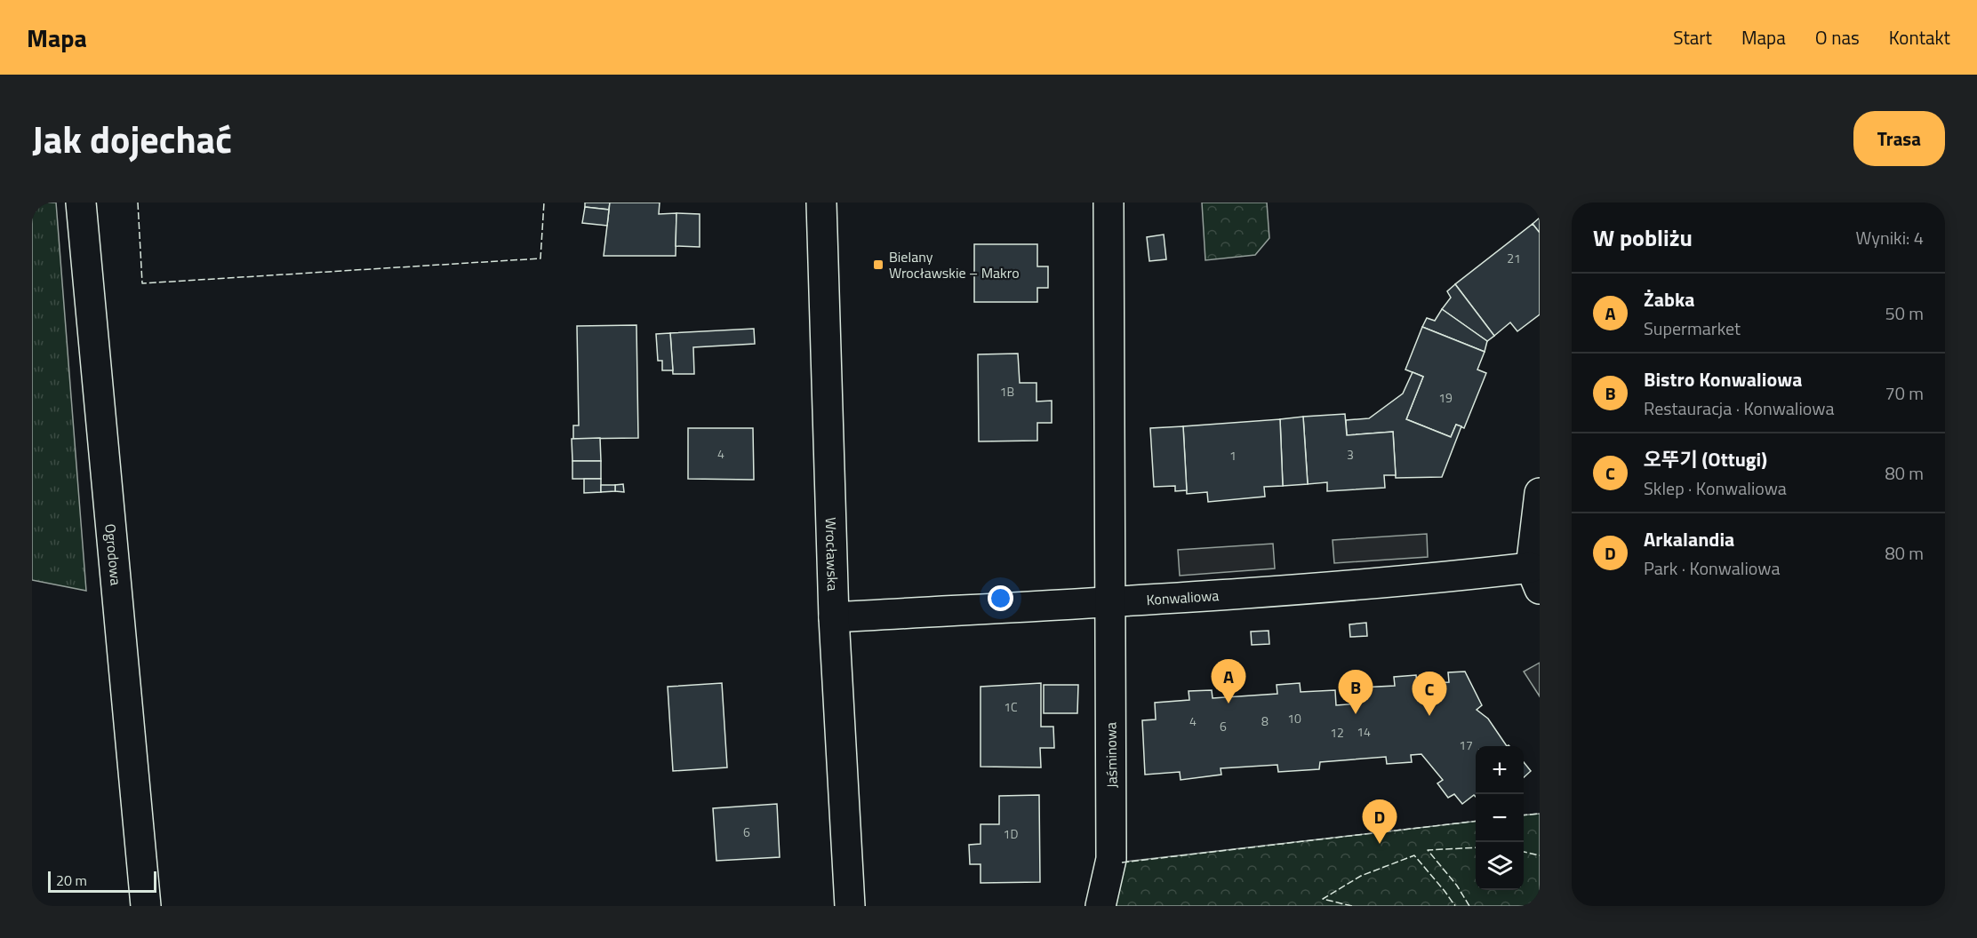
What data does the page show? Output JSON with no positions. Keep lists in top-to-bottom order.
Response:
{
  "streets": {
    "street": [
      "Ogrodowa",
      "Wrocławska",
      "Konwaliowa",
      "Jaśminowa"
    ]
  },
  "crossings": [
    ["Wrocławska", "Konwaliowa"],
    ["Konwaliowa", "Jaśminowa"]
  ],
  "places": {
    "transit": ["Bielany Wrocławskie – Makro"]
  },
  "house_numbers": [
    "21",
    "1B",
    "19",
    "4",
    "3",
    "1",
    "1C",
    "10",
    "4",
    "8",
    "6",
    "14",
    "12",
    "17",
    "6",
    "1D"
  ],
  "scale_bar": "20 m",
  "page": {
    "header": "Mapa",
    "nav": [
      "Start",
      "Mapa",
      "O nas",
      "Kontakt"
    ],
    "title": "Jak dojechać",
    "buttons": "Trasa",
    "heading": ["W pobliżu", "Wyniki: 4"],
    "list": [
      {
        "mark": "A",
        "name": "Żabka",
        "note": "Supermarket",
        "value": "50 m"
      },
      {
        "mark": "B",
        "name": "Bistro Konwaliowa",
        "note": "Restauracja · Konwaliowa",
        "value": "70 m"
      },
      {
        "mark": "C",
        "name": "오뚜기 (Ottugi)",
        "note": "Sklep · Konwaliowa",
        "value": "80 m"
      },
      {
        "mark": "D",
        "name": "Arkalandia",
        "note": "Park · Konwaliowa",
        "value": "80 m"
      }
    ],
    "pins": [
      "A",
      "B",
      "C",
      "D"
    ],
    "map_buttons": ["+", "−"],
    "scale": "20 m"
  }
}
